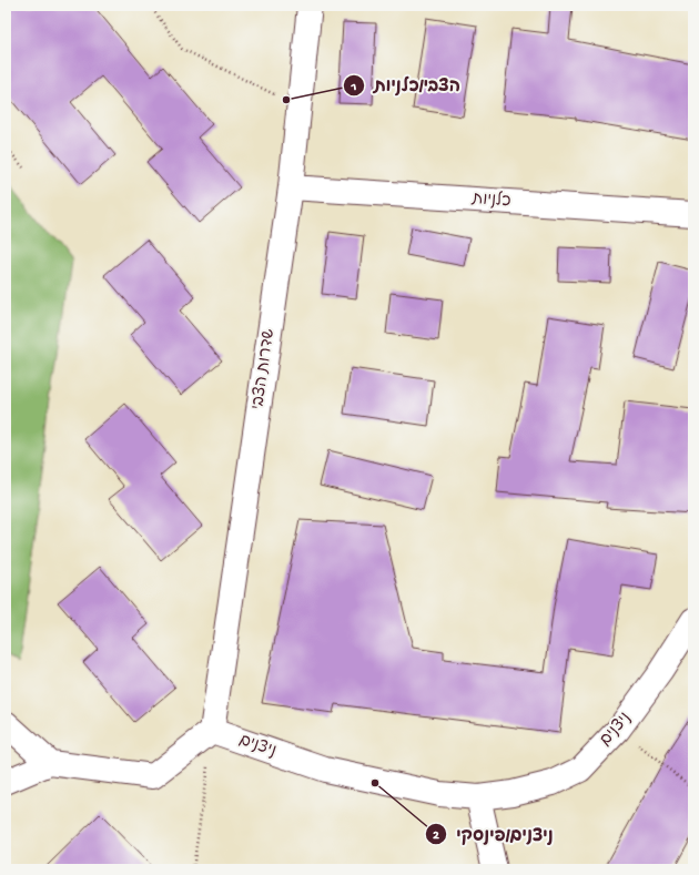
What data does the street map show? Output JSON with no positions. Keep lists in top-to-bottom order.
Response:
{
  "streets": {
    "street": ["כלניות", "שדרות הצבי", "ניצנים"]
  },
  "crossings": [
    ["כלניות", "שדרות הצבי"],
    ["שדרות הצבי", "ניצנים"]
  ],
  "places": ["הצבי/כלניות", "ניצנים/פינסקי"]
}
